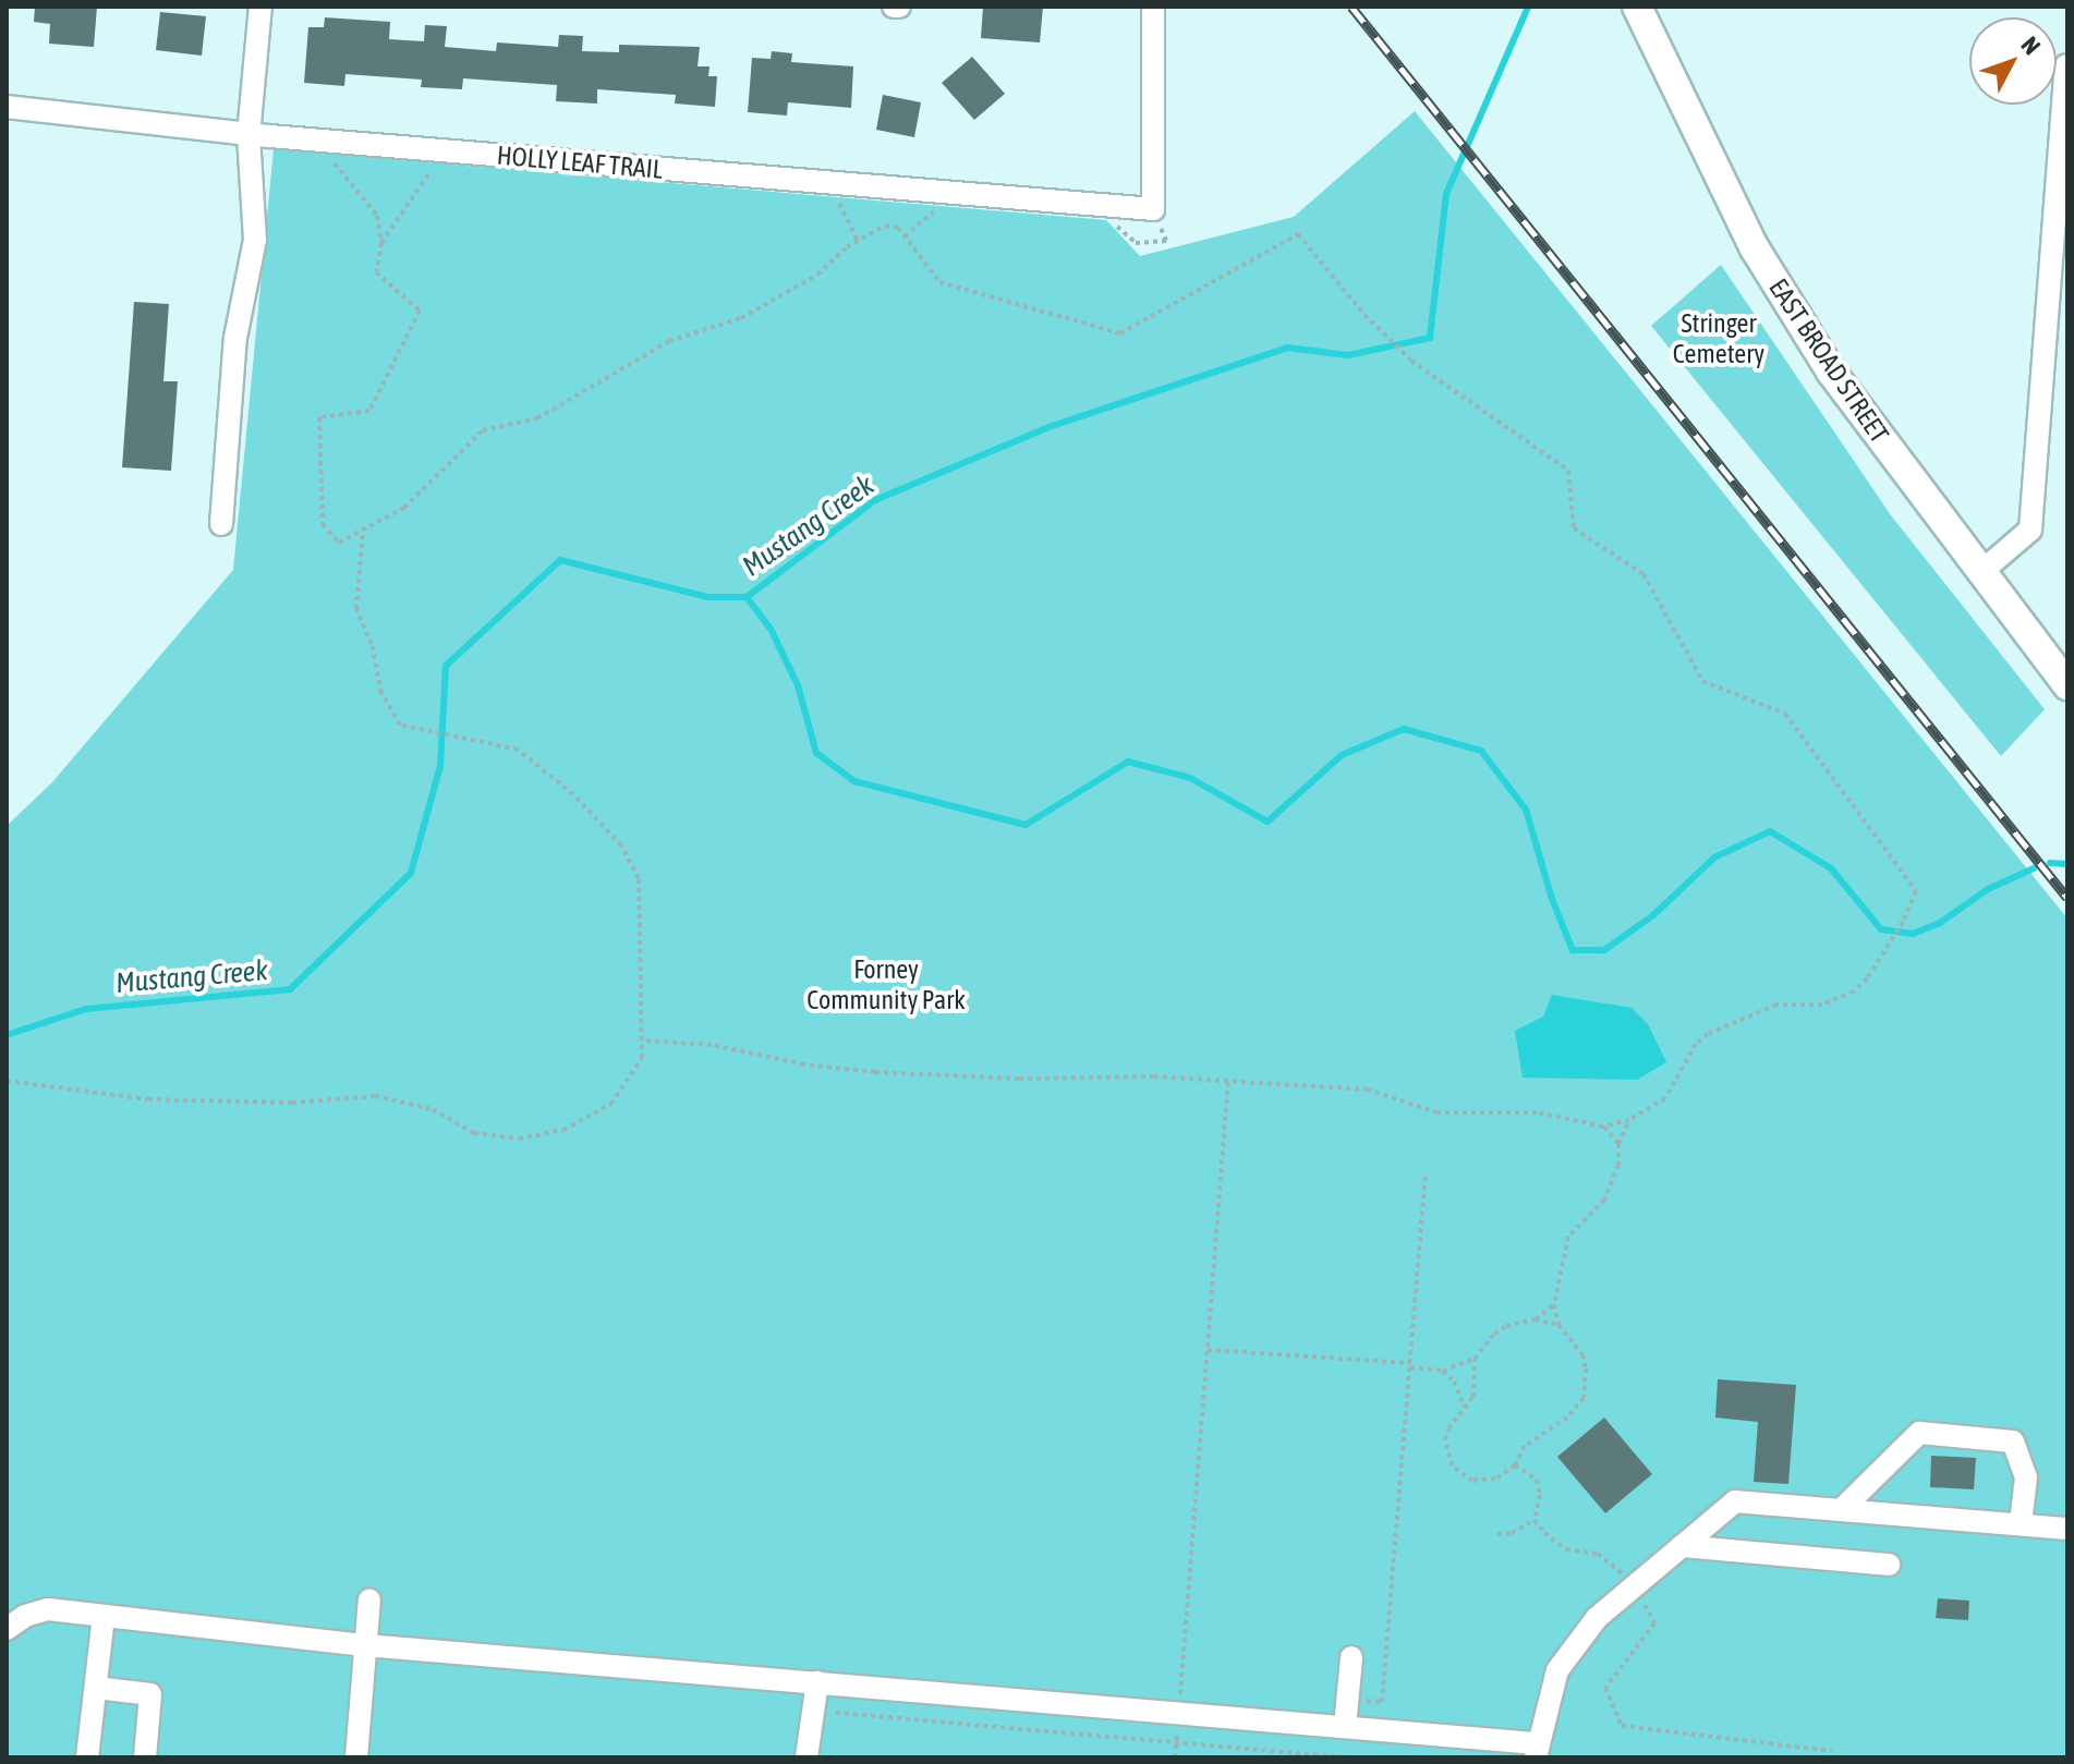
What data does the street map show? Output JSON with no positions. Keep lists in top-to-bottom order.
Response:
{
  "streets": {
    "main road": ["EAST BROAD STREET"],
    "street": ["HOLLY LEAF TRAIL"]
  },
  "water": ["Mustang Creek"],
  "parks": ["Stringer Cemetery", "Forney Community Park"],
  "north": "top right"
}
